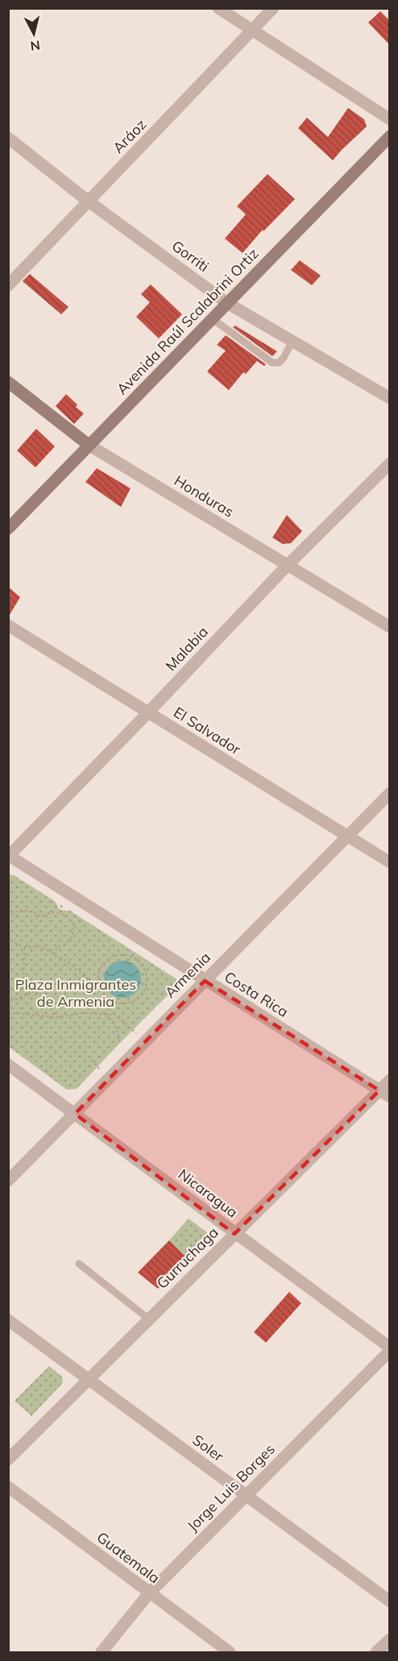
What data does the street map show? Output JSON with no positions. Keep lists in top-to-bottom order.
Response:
{
  "streets": {
    "main road": ["Avenida Raúl Scalabrini Ortiz", "Honduras"],
    "street": [
      "Aráoz",
      "Gorriti",
      "Malabia",
      "El Salvador",
      "Armenia",
      "Costa Rica",
      "Nicaragua",
      "Gurruchaga",
      "Soler",
      "Jorge Luis Borges",
      "Guatemala"
    ]
  },
  "crossings": [
    ["Aráoz", "Gorriti"],
    ["Gorriti", "Avenida Raúl Scalabrini Ortiz"],
    ["Avenida Raúl Scalabrini Ortiz", "Honduras"],
    ["Honduras", "Malabia"],
    ["Malabia", "El Salvador"],
    ["Malabia", "Costa Rica"],
    ["El Salvador", "Armenia"],
    ["Armenia", "Costa Rica"],
    ["Armenia", "Nicaragua"],
    ["Costa Rica", "Gurruchaga"],
    ["Nicaragua", "Gurruchaga"],
    ["Nicaragua", "Jorge Luis Borges"],
    ["Gurruchaga", "Soler"],
    ["Soler", "Jorge Luis Borges"],
    ["Jorge Luis Borges", "Guatemala"]
  ],
  "parks": ["Plaza Inmigrantes de Armenia"],
  "north": "bottom"
}
